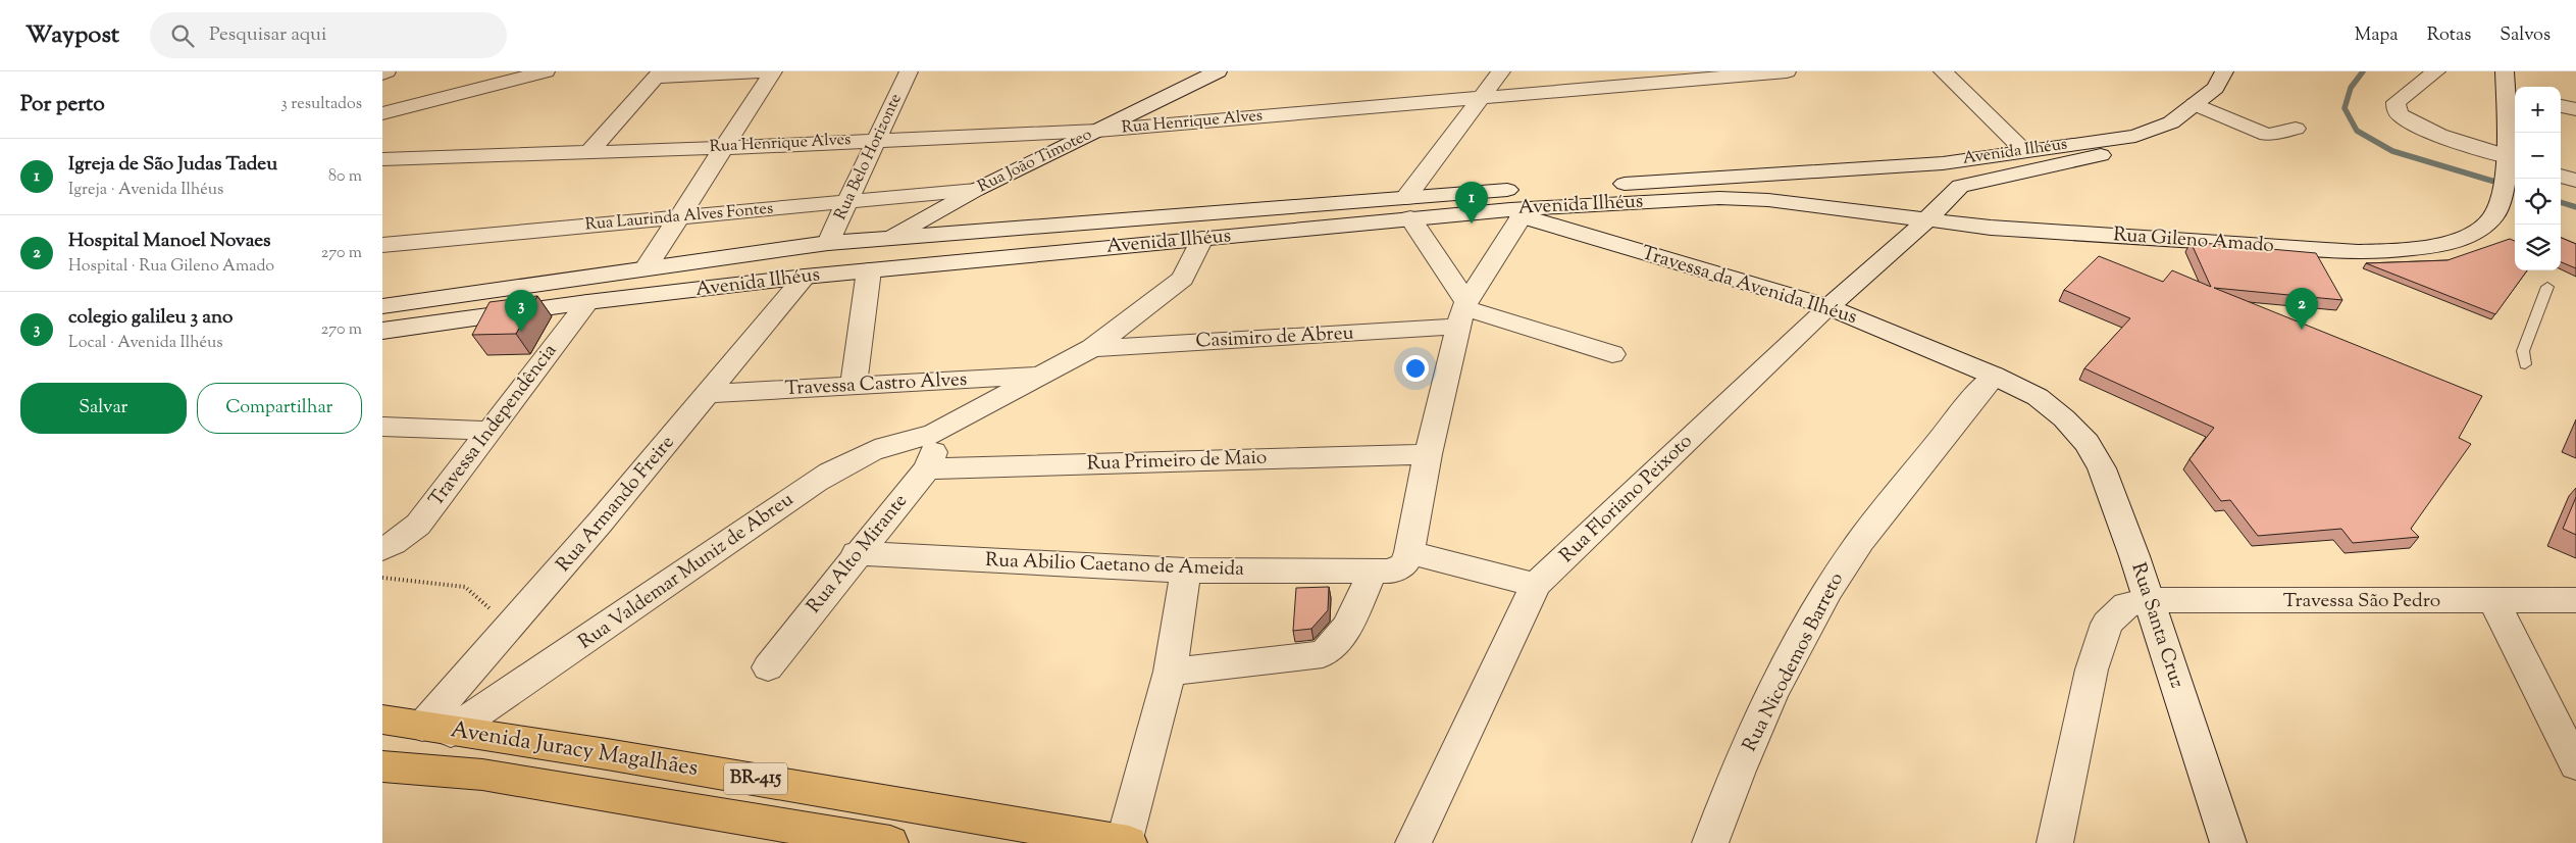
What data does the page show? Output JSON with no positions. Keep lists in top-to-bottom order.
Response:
{
  "streets": {
    "main road": ["Avenida Juracy Magalhães", "BR-415"],
    "street": [
      "Rua Henrique Alves",
      "Avenida Ilhéus",
      "Rua Belo Horizonte",
      "Rua João Timoteo",
      "Rua Laurinda Alves Fontes",
      "Rua Gileno Amado",
      "Travessa da Avenida Ilhéus",
      "Casimiro de Abreu",
      "Travessa Castro Alves",
      "Travessa Independência",
      "Rua Primeiro de Maio",
      "Rua Floriano Peixoto",
      "Rua Armando Freire",
      "Rua Alto Mirante",
      "Rua Abilio Caetano de Ameida",
      "Rua Valdemar Muniz de Abreu",
      "Travessa São Pedro",
      "Rua Santa Cruz",
      "Rua Nicodemos Barreto"
    ]
  },
  "crossings": [
    ["Rua Henrique Alves", "Rua Belo Horizonte"],
    ["Rua Henrique Alves", "Rua João Timoteo"],
    ["Avenida Ilhéus", "Rua Belo Horizonte"],
    ["Avenida Ilhéus", "Rua João Timoteo"],
    ["Avenida Ilhéus", "Rua Gileno Amado"],
    ["Avenida Ilhéus", "Travessa da Avenida Ilhéus"],
    ["Avenida Ilhéus", "Travessa Independência"],
    ["Avenida Ilhéus", "Rua Floriano Peixoto"],
    ["Avenida Ilhéus", "Rua Armando Freire"],
    ["Rua Belo Horizonte", "Rua Laurinda Alves Fontes"],
    ["Rua João Timoteo", "Rua Laurinda Alves Fontes"],
    ["Rua Gileno Amado", "Rua Floriano Peixoto"],
    ["Travessa da Avenida Ilhéus", "Rua Floriano Peixoto"],
    ["Travessa da Avenida Ilhéus", "Rua Santa Cruz"],
    ["Travessa da Avenida Ilhéus", "Rua Nicodemos Barreto"],
    ["Travessa Castro Alves", "Rua Armando Freire"],
    ["Rua Primeiro de Maio", "Rua Alto Mirante"],
    ["Rua Armando Freire", "Rua Valdemar Muniz de Abreu"],
    ["Rua Armando Freire", "Avenida Juracy Magalhães"],
    ["Rua Alto Mirante", "Rua Abilio Caetano de Ameida"],
    ["Rua Alto Mirante", "Rua Valdemar Muniz de Abreu"],
    ["Rua Valdemar Muniz de Abreu", "Avenida Juracy Magalhães"],
    ["Travessa São Pedro", "Rua Santa Cruz"]
  ],
  "page": {
    "header": "Waypost",
    "search": "Pesquisar aqui",
    "nav": ["Mapa", "Rotas", "Salvos"],
    "heading": ["Por perto", "3 resultados"],
    "map_buttons": ["+", "−"],
    "list": [
      {
        "mark": "1",
        "name": "Igreja de São Judas Tadeu",
        "note": "Igreja · Avenida Ilhéus",
        "value": "80 m"
      },
      {
        "mark": "2",
        "name": "Hospital Manoel Novaes",
        "note": "Hospital · Rua Gileno Amado",
        "value": "270 m"
      },
      {
        "mark": "3",
        "name": "colegio galileu 3 ano",
        "note": "Local · Avenida Ilhéus",
        "value": "270 m"
      }
    ],
    "pins": ["1", "2", "3"],
    "buttons": ["Salvar", "Compartilhar"]
  }
}
